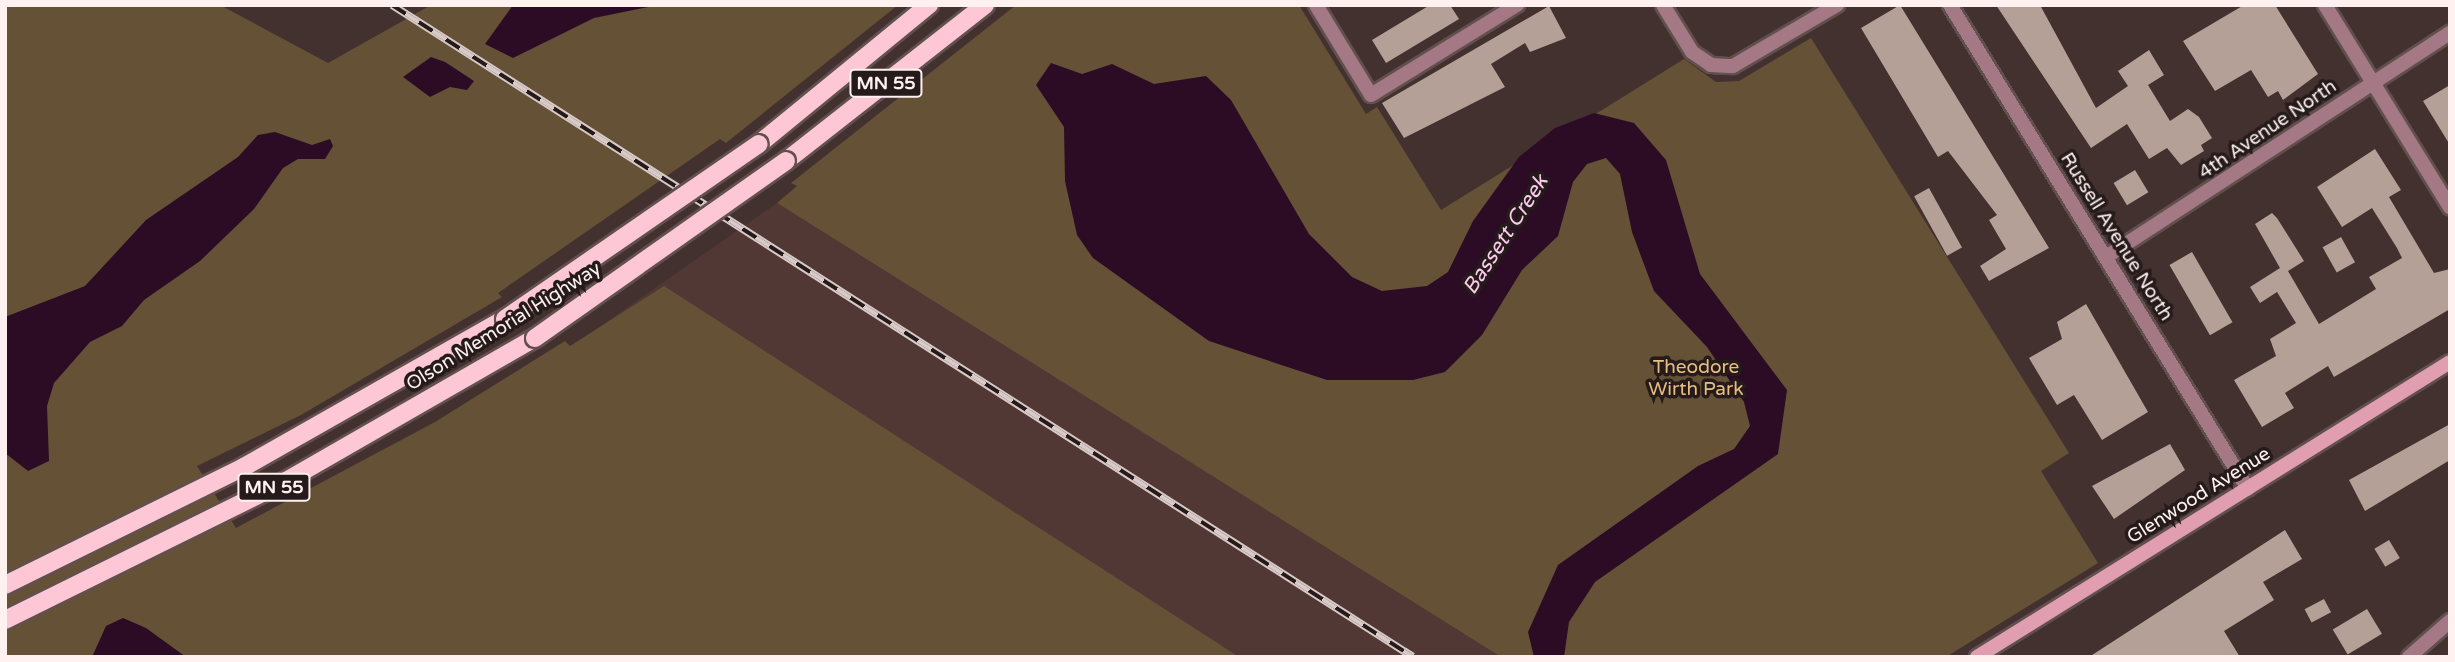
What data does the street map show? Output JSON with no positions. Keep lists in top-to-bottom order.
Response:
{
  "streets": {
    "main road": ["MN 55", "Olson Memorial Highway"],
    "street": ["4th Avenue North", "Russell Avenue North", "Glenwood Avenue"]
  },
  "crossings": [
    ["4th Avenue North", "Russell Avenue North"],
    ["Russell Avenue North", "Glenwood Avenue"]
  ],
  "water": ["Bassett Creek"],
  "parks": ["Theodore Wirth Park"]
}
